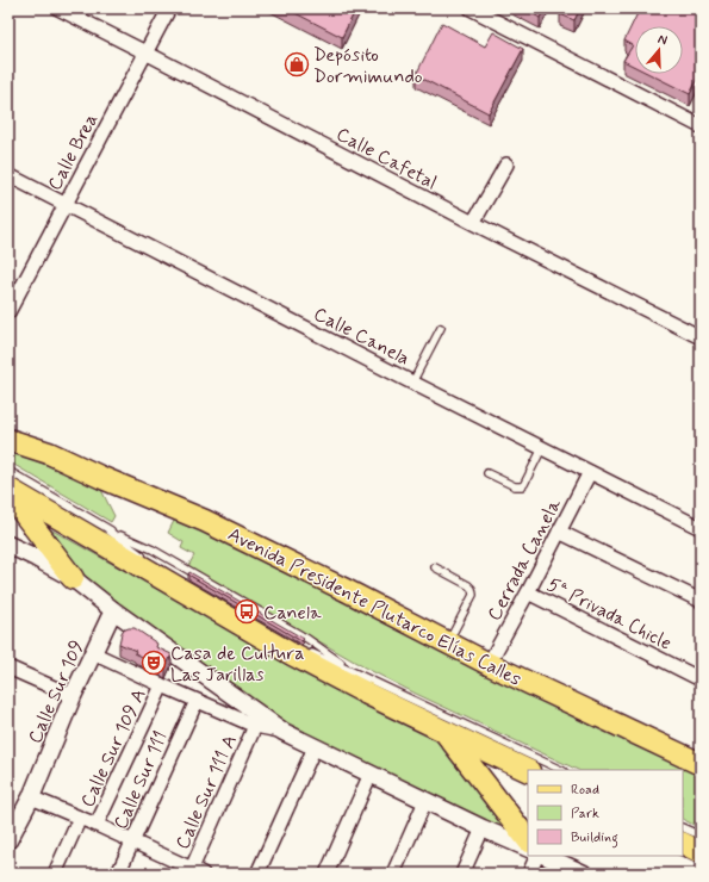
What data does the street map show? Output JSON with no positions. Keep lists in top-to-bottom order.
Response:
{
  "streets": {
    "main road": ["Avenida Presidente Plutarco Elías Calles"],
    "street": [
      "Calle Brea",
      "Calle Cafetal",
      "Calle Canela",
      "Cerrada Canela",
      "5ª Privada Chicle",
      "Calle Sur 109",
      "Calle Sur 109 A",
      "Calle Sur 111",
      "Calle Sur 111 A"
    ]
  },
  "crossings": [
    ["Calle Brea", "Calle Cafetal"],
    ["Calle Brea", "Calle Canela"],
    ["Calle Canela", "Cerrada Canela"],
    ["Cerrada Canela", "Avenida Presidente Plutarco Elías Calles"],
    ["Cerrada Canela", "5ª Privada Chicle"]
  ],
  "places": {
    "shop": ["Depósito Dormimundo"],
    "bus stop": ["Canela"],
    "theatre": ["Casa de Cultura Las Jarillas"]
  },
  "legend": ["Road", "Park", "Building"],
  "north": "top"
}
